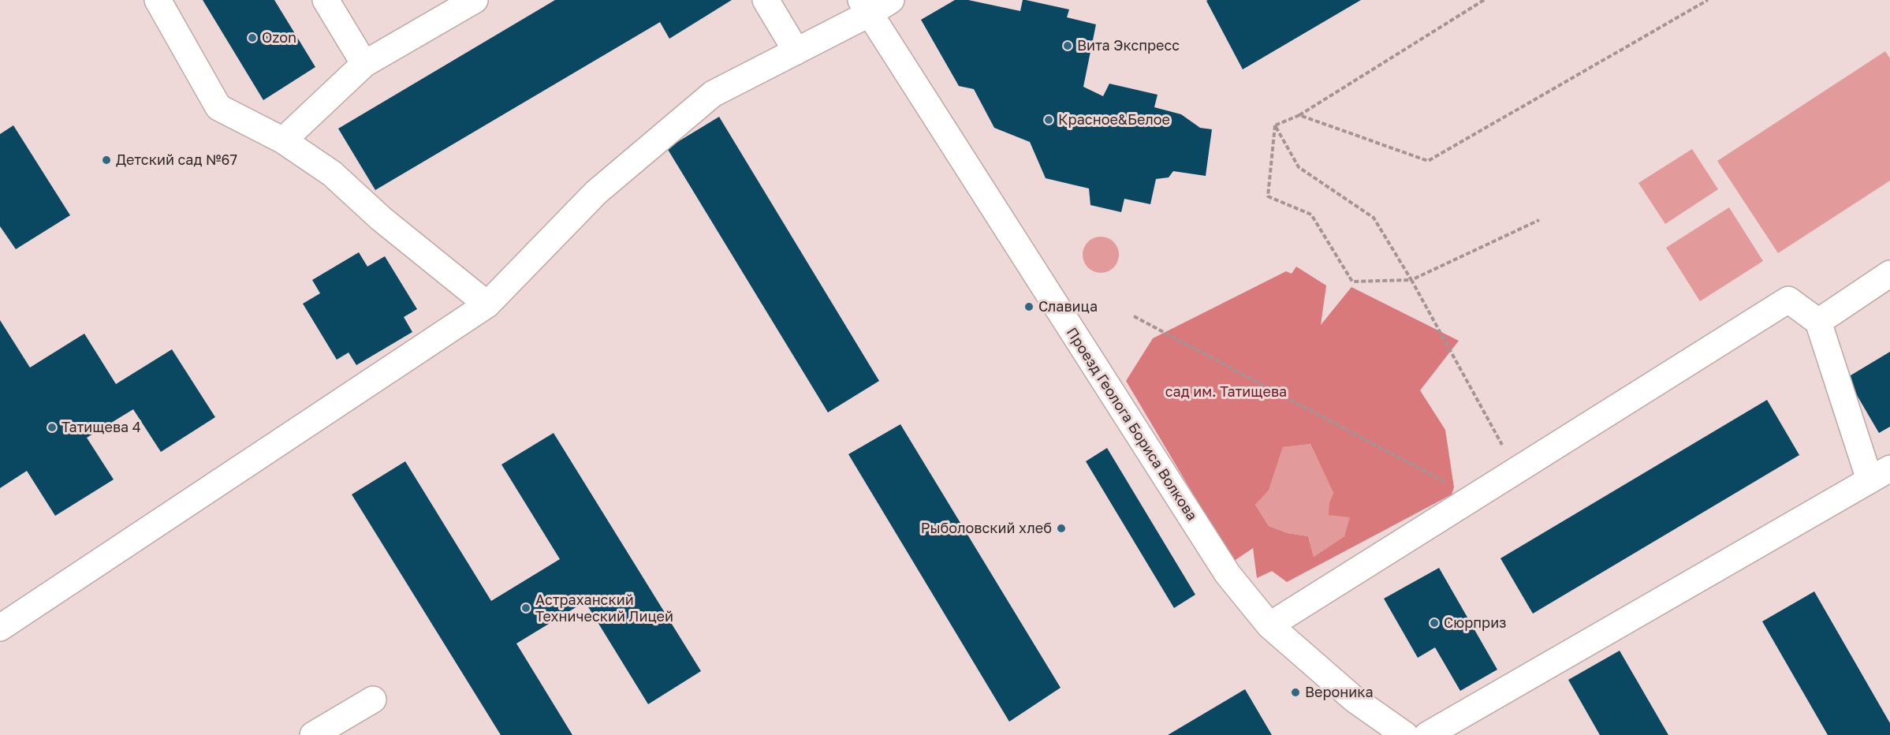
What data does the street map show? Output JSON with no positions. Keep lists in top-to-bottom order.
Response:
{
  "streets": {
    "street": ["Проезд Геолога Бориса Волкова"]
  },
  "parks": ["сад им. Татищева"],
  "places": [
    "Ozon",
    "Вита Экспресс",
    "Красное&Белое",
    "Детский сад №67",
    "Славица",
    "Татищева 4",
    "Рыболовский хлеб",
    "Астраханский Технический Лицей",
    "Сюрприз",
    "Вероника"
  ]
}
